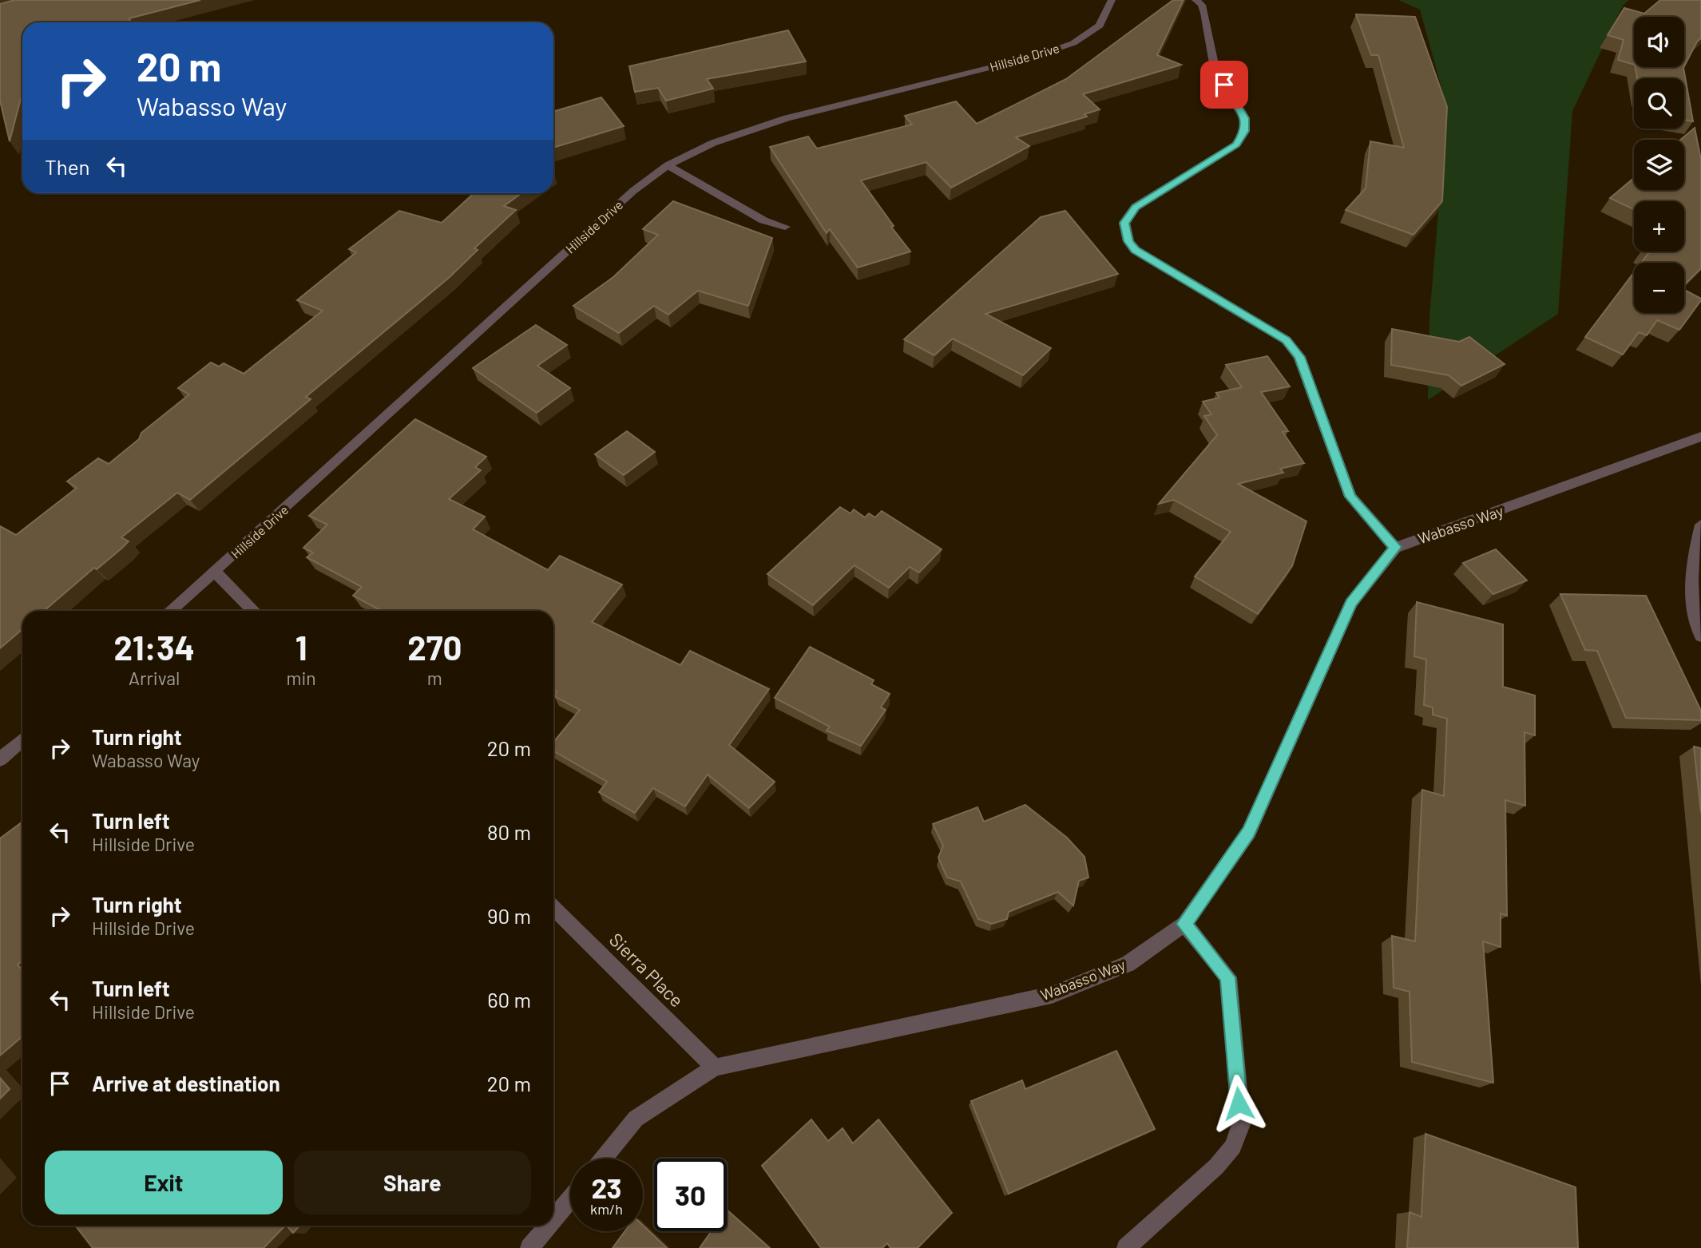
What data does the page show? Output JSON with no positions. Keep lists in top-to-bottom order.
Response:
{
  "streets": {
    "street": ["Hillside Drive", "Wabasso Way", "Sierra Place"]
  },
  "crossings": [
    ["Wabasso Way", "Sierra Place"]
  ],
  "page": {
    "map_buttons": ["+", "−"],
    "turn": ["20 m", "Wabasso Way"],
    "then": "Then",
    "eta": [
      "21:34",
      "Arrival",
      "1",
      "min",
      "270",
      "m"
    ],
    "list": [
      {
        "name": "Turn right",
        "note": "Wabasso Way",
        "value": "20 m"
      },
      {
        "name": "Turn left",
        "note": "Hillside Drive",
        "value": "80 m"
      },
      {
        "name": "Turn right",
        "note": "Hillside Drive",
        "value": "90 m"
      },
      {
        "name": "Turn left",
        "note": "Hillside Drive",
        "value": "60 m"
      },
      {
        "name": "Arrive at destination",
        "value": "20 m"
      }
    ],
    "buttons": ["Exit", "Share"],
    "speed": "23 km/h",
    "limit": "30"
  }
}
